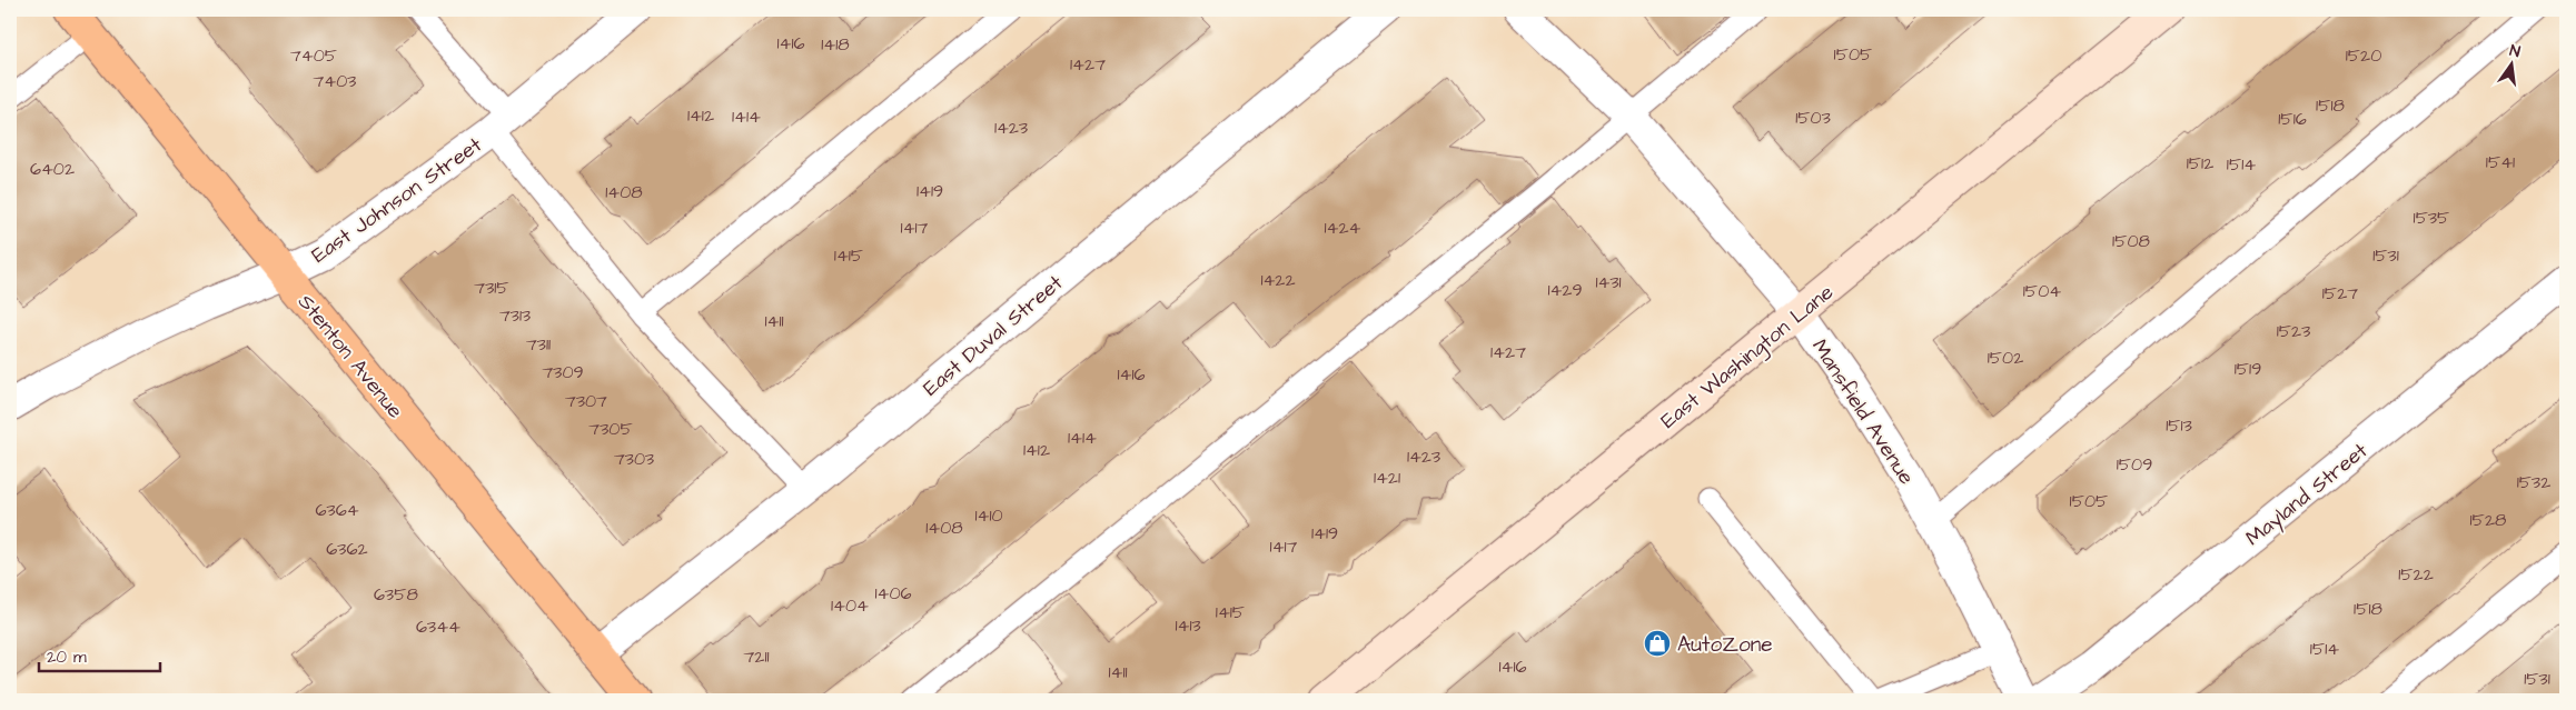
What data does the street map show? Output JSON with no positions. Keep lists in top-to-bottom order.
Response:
{
  "streets": {
    "main road": ["Stenton Avenue", "East Washington Lane"],
    "street": [
      "East Johnson Street",
      "East Duval Street",
      "Mansfield Avenue",
      "Mayland Street"
    ]
  },
  "crossings": [
    ["East Johnson Street", "Stenton Avenue"],
    ["East Duval Street", "Stenton Avenue"],
    ["East Washington Lane", "Mansfield Avenue"]
  ],
  "places": {
    "shop": ["AutoZone"]
  },
  "house_numbers": [
    "1416",
    "1418",
    "1505",
    "7405",
    "1520",
    "1427",
    "7403",
    "1518",
    "1412",
    "1414",
    "1503",
    "1516",
    "1423",
    "1541",
    "1512",
    "1514",
    "6402",
    "1419",
    "1408",
    "1535",
    "1417",
    "1424",
    "1508",
    "1415",
    "1531",
    "1422",
    "1431",
    "7315",
    "1429",
    "1504",
    "1527",
    "7313",
    "1411",
    "1523",
    "7311",
    "1427",
    "1502",
    "1519",
    "7309",
    "1416",
    "7307",
    "1513",
    "7305",
    "1414",
    "1412",
    "1423",
    "7303",
    "1509",
    "1421",
    "1532",
    "1505",
    "6364",
    "1410",
    "1528",
    "1408",
    "1419",
    "1417",
    "6362",
    "1522",
    "1406",
    "6358",
    "1404",
    "1518",
    "1415",
    "1413",
    "6344",
    "1514",
    "7211",
    "1416",
    "1411",
    "1531"
  ],
  "scale_bar": "20 m",
  "north": "top"
}
